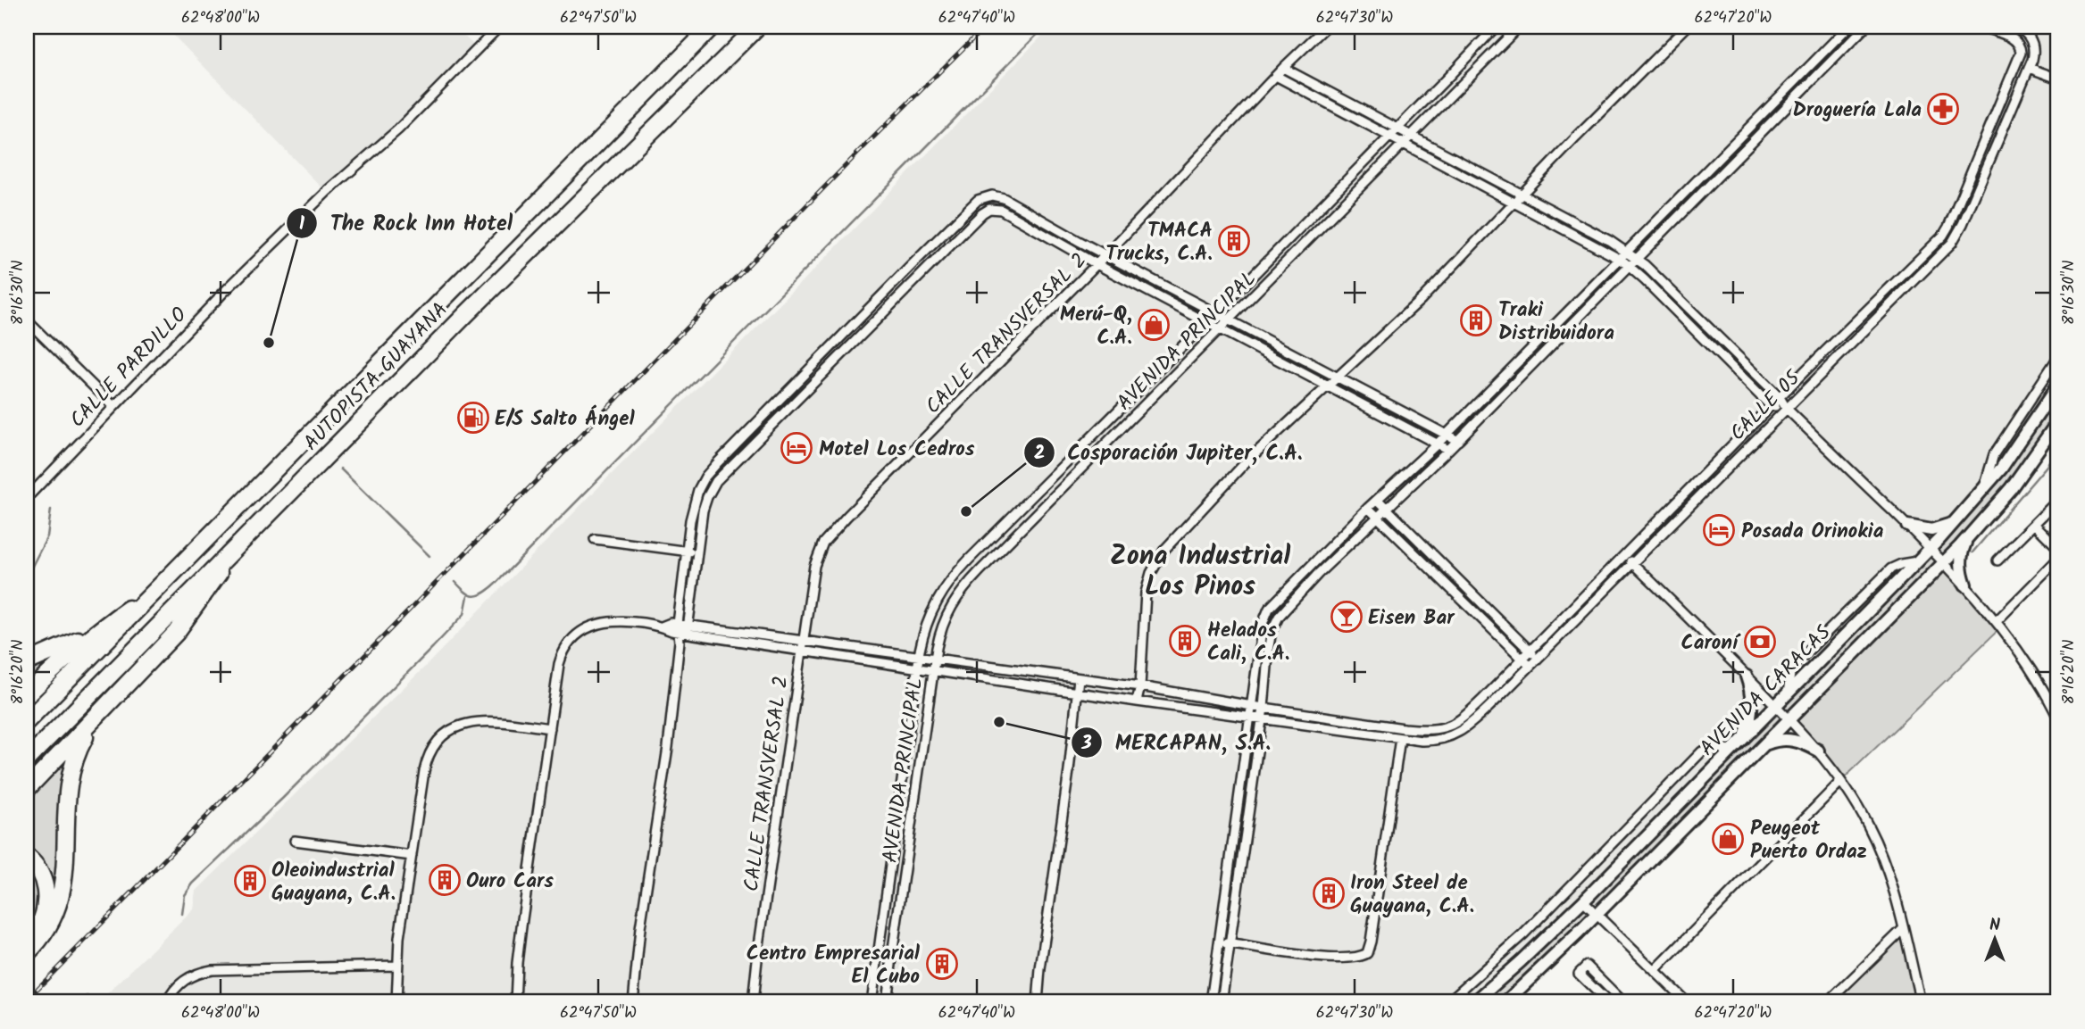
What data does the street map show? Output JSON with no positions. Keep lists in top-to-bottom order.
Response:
{
  "streets": {
    "highway": ["AUTOPISTA GUAYANA"],
    "street": [
      "CALLE TRANSVERSAL 2",
      "AVENIDA PRINCIPAL",
      "CALLE PARDILLO",
      "CALLE 05",
      "AVENIDA CARACAS"
    ]
  },
  "districts": ["Zona Industrial Los Pinos"],
  "places": {
    "pharmacy": ["Droguería Lala"],
    "building": [
      "TMACA Trucks, C.A.",
      "Traki Distribuidora",
      "Helados Cali, C.A.",
      "Ouro Cars",
      "Oleoindustrial Guayana, C.A.",
      "Iron Steel de Guayana, C.A.",
      "Centro Empresarial El Cubo"
    ],
    "shop": ["Merú-Q, C.A.", "Peugeot Puerto Ordaz"],
    "other": ["The Rock Inn Hotel", "Cosporación Jupiter, C.A.", "MERCAPAN, S.A."],
    "fuel station": ["E/S Salto Ángel"],
    "hotel": ["Motel Los Cedros", "Posada Orinokia"],
    "bar": ["Eisen Bar"],
    "bank": ["Caroní"]
  },
  "north": "top",
  "coordinates": [
    "62°48'00\"W",
    "62°47'50\"W",
    "62°47'40\"W",
    "62°47'30\"W",
    "62°47'20\"W",
    "8°16'30\"N",
    "8°16'20\"N"
  ]
}
